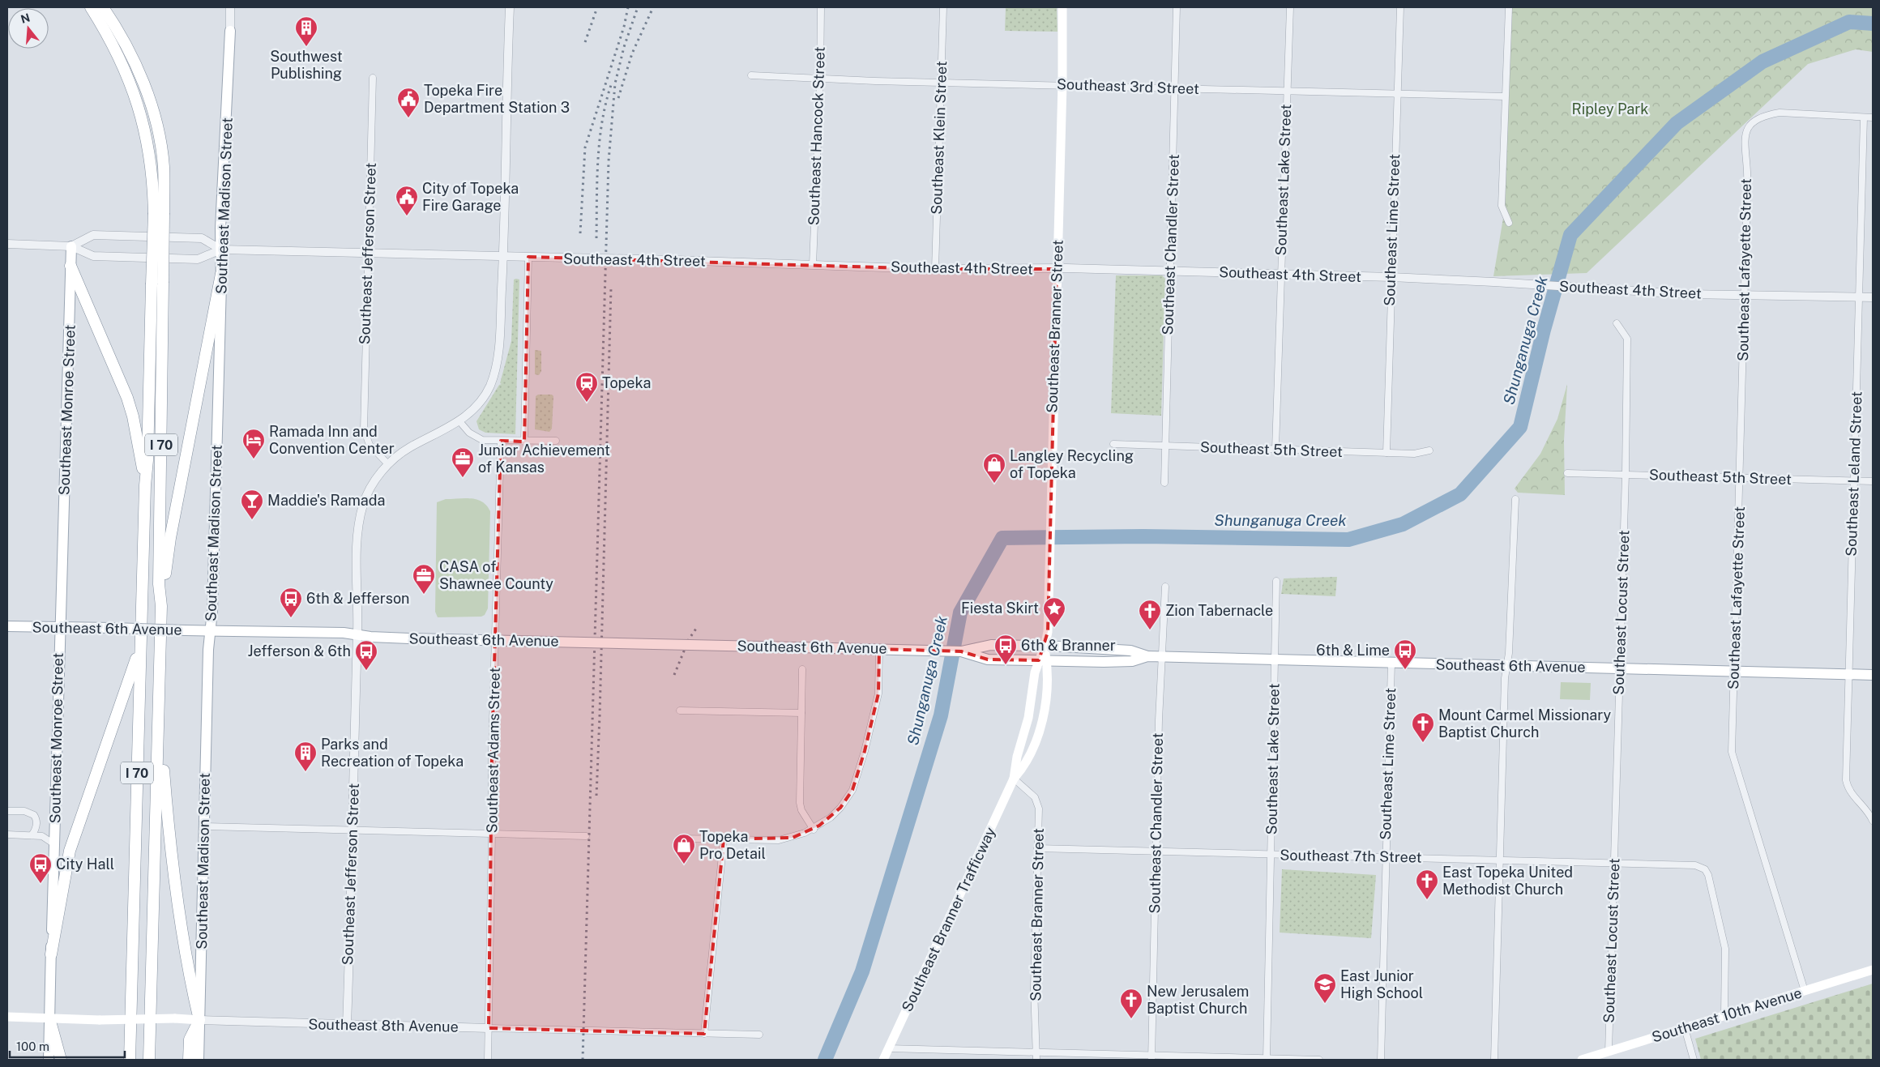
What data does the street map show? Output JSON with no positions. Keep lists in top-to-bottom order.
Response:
{
  "streets": {
    "highway": ["I 70"],
    "main road": [
      "Southeast Madison Street",
      "Southeast Branner Street",
      "Southeast Monroe Street",
      "Southeast 6th Avenue",
      "Southeast Branner Trafficway",
      "Southeast 10th Avenue",
      "Southeast 8th Avenue"
    ],
    "street": [
      "Southeast 3rd Street",
      "Southeast Hancock Street",
      "Southeast Klein Street",
      "Southeast Lake Street",
      "Southeast Lime Street",
      "Southeast Chandler Street",
      "Southeast Jefferson Street",
      "Southeast 4th Street",
      "Southeast Lafayette Street",
      "Southeast 5th Street",
      "Southeast Leland Street",
      "Southeast Locust Street",
      "Southeast Adams Street",
      "Southeast 7th Street"
    ]
  },
  "crossings": [
    ["Southeast 3rd Street", "Southeast Hancock Street"],
    ["Southeast 3rd Street", "Southeast Klein Street"],
    ["Southeast 3rd Street", "Southeast Lake Street"],
    ["Southeast 3rd Street", "Southeast Lime Street"],
    ["Southeast 3rd Street", "Southeast Chandler Street"],
    ["Southeast 3rd Street", "Southeast Branner Street"],
    ["Southeast Hancock Street", "Southeast 4th Street"],
    ["Southeast Klein Street", "Southeast 4th Street"],
    ["Southeast Lake Street", "Southeast 4th Street"],
    ["Southeast Lake Street", "Southeast 5th Street"],
    ["Southeast Lake Street", "Southeast 6th Avenue"],
    ["Southeast Lake Street", "Southeast 7th Street"],
    ["Southeast Madison Street", "Southeast 4th Street"],
    ["Southeast Madison Street", "Southeast 6th Avenue"],
    ["Southeast Madison Street", "Southeast 8th Avenue"],
    ["Southeast Lime Street", "Southeast 4th Street"],
    ["Southeast Lime Street", "Southeast 5th Street"],
    ["Southeast Lime Street", "Southeast 6th Avenue"],
    ["Southeast Lime Street", "Southeast 7th Street"],
    ["Southeast Chandler Street", "Southeast 4th Street"],
    ["Southeast Chandler Street", "Southeast 5th Street"],
    ["Southeast Chandler Street", "Southeast 6th Avenue"],
    ["Southeast Chandler Street", "Southeast 7th Street"],
    ["Southeast Jefferson Street", "Southeast 4th Street"],
    ["Southeast Jefferson Street", "Southeast 6th Avenue"],
    ["Southeast Jefferson Street", "Southeast 8th Avenue"],
    ["Southeast 4th Street", "Southeast Lafayette Street"],
    ["Southeast 4th Street", "Southeast Branner Street"],
    ["Southeast 4th Street", "Southeast Monroe Street"],
    ["Southeast 4th Street", "Southeast Leland Street"],
    ["Southeast Lafayette Street", "Southeast 5th Street"],
    ["Southeast Lafayette Street", "Southeast Leland Street"],
    ["Southeast Lafayette Street", "Southeast 6th Avenue"],
    ["Southeast Lafayette Street", "Southeast 10th Avenue"],
    ["Southeast Branner Street", "Southeast 6th Avenue"],
    ["Southeast Branner Street", "Southeast 7th Street"],
    ["Southeast Branner Street", "Southeast Branner Trafficway"],
    ["Southeast Monroe Street", "Southeast 6th Avenue"],
    ["Southeast Monroe Street", "Southeast 8th Avenue"],
    ["Southeast 5th Street", "Southeast Leland Street"],
    ["Southeast 5th Street", "Southeast Locust Street"],
    ["Southeast Leland Street", "Southeast 6th Avenue"],
    ["Southeast Locust Street", "Southeast 6th Avenue"],
    ["Southeast Locust Street", "Southeast 7th Street"],
    ["Southeast Locust Street", "Southeast 10th Avenue"],
    ["Southeast Adams Street", "Southeast 8th Avenue"],
    ["Southeast 7th Street", "Southeast 10th Avenue"]
  ],
  "water": ["Shunganuga Creek"],
  "parks": ["Ripley Park"],
  "places": {
    "building": ["Southwest Publishing", "Parks and Recreation of Topeka"],
    "public building": ["Topeka Fire Department Station 3", "City of Topeka Fire Garage"],
    "station": ["Topeka"],
    "hotel": ["Ramada Inn and Convention Center"],
    "office": ["Junior Achievement of Kansas", "CASA of Shawnee County"],
    "shop": ["Langley Recycling of Topeka", "Topeka Pro Detail"],
    "bar": ["Maddie's Ramada"],
    "bus stop": [
      "6th & Jefferson",
      "6th & Branner",
      "6th & Lime",
      "Jefferson & 6th",
      "City Hall"
    ],
    "place": ["Fiesta Skirt"],
    "church": [
      "Zion Tabernacle",
      "Mount Carmel Missionary Baptist Church",
      "East Topeka United Methodist Church",
      "New Jerusalem Baptist Church"
    ],
    "school or university": ["East Junior High School"]
  },
  "scale_bar": "100 m",
  "north": "top"
}
